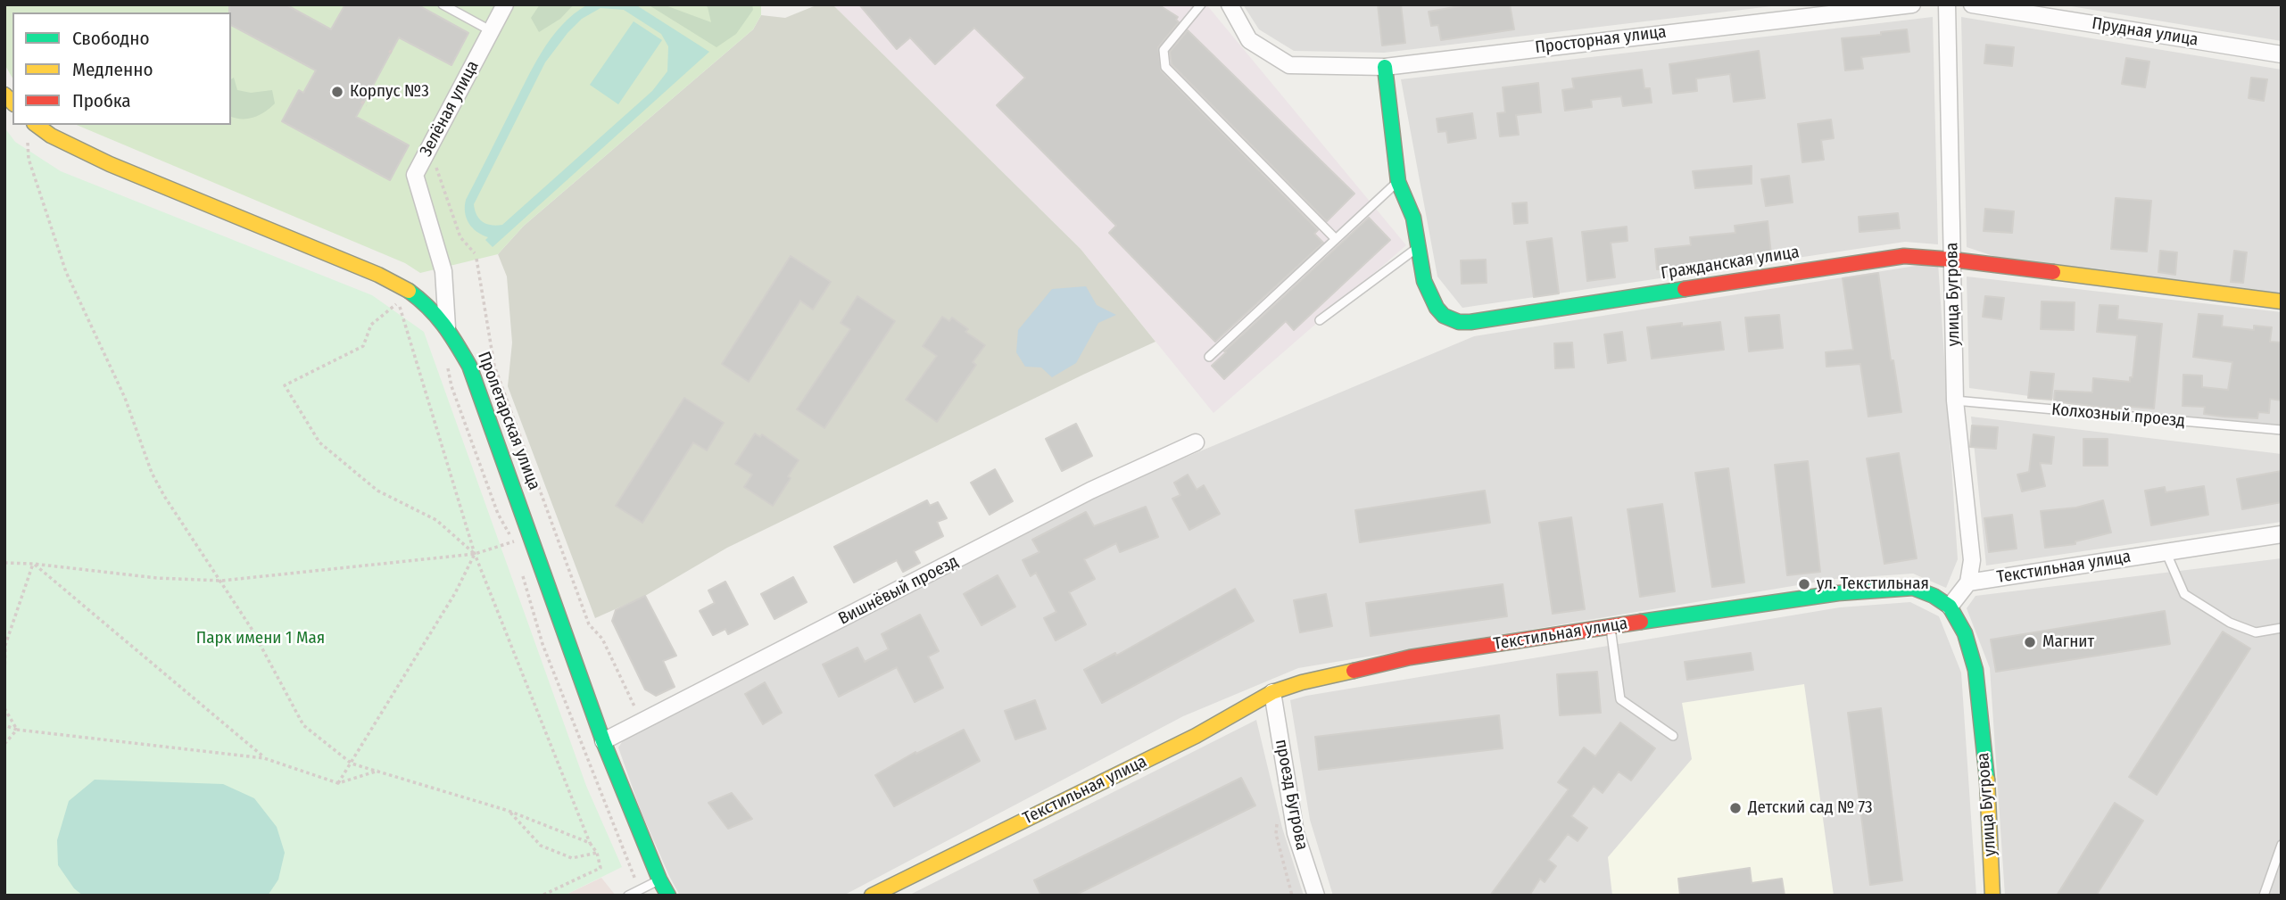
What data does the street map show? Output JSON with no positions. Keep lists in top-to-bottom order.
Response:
{
  "streets": {
    "street": [
      "Прудная улица",
      "Просторная улица",
      "Зелёная улица",
      "Гражданская улица",
      "улица Бугрова",
      "Пролетарская улица",
      "Текстильная улица",
      "Вишнёвый проезд",
      "проезд Бугрова"
    ],
    "lane": ["Колхозный проезд"]
  },
  "crossings": [
    ["Просторная улица", "Гражданская улица"],
    ["Зелёная улица", "Пролетарская улица"],
    ["Гражданская улица", "улица Бугрова"],
    ["улица Бугрова", "Колхозный проезд"],
    ["улица Бугрова", "Текстильная улица"],
    ["Пролетарская улица", "Вишнёвый проезд"],
    ["Текстильная улица", "проезд Бугрова"]
  ],
  "parks": ["Парк имени 1 Мая"],
  "places": [
    "Корпус №3",
    "ул. Текстильная",
    "Магнит",
    "Детский сад № 73"
  ],
  "legend": ["Свободно", "Медленно", "Пробка"]
}
